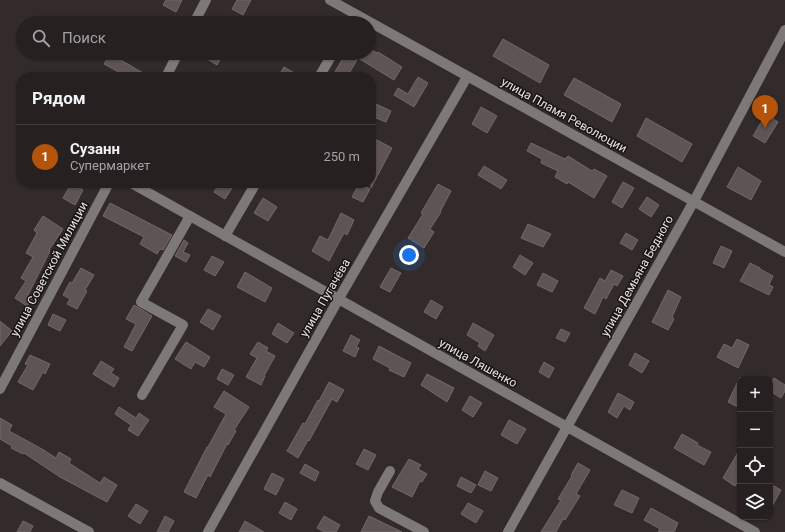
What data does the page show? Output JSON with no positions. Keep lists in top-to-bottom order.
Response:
{
  "streets": {
    "street": [
      "улица Пламя Революции",
      "улица Советской Милиции",
      "улица Демьяна Бедного",
      "улица Пугачёва",
      "улица Ляшенко"
    ]
  },
  "crossings": [
    ["улица Пламя Революции", "улица Демьяна Бедного"],
    ["улица Пламя Революции", "улица Пугачёва"],
    ["улица Демьяна Бедного", "улица Ляшенко"],
    ["улица Пугачёва", "улица Ляшенко"]
  ],
  "page": {
    "search": "Поиск",
    "heading": "Рядом",
    "pins": "1",
    "list": [
      {
        "mark": "1",
        "name": "Сузанн",
        "note": "Супермаркет",
        "value": "250 m"
      }
    ],
    "map_buttons": ["+", "−"]
  }
}
